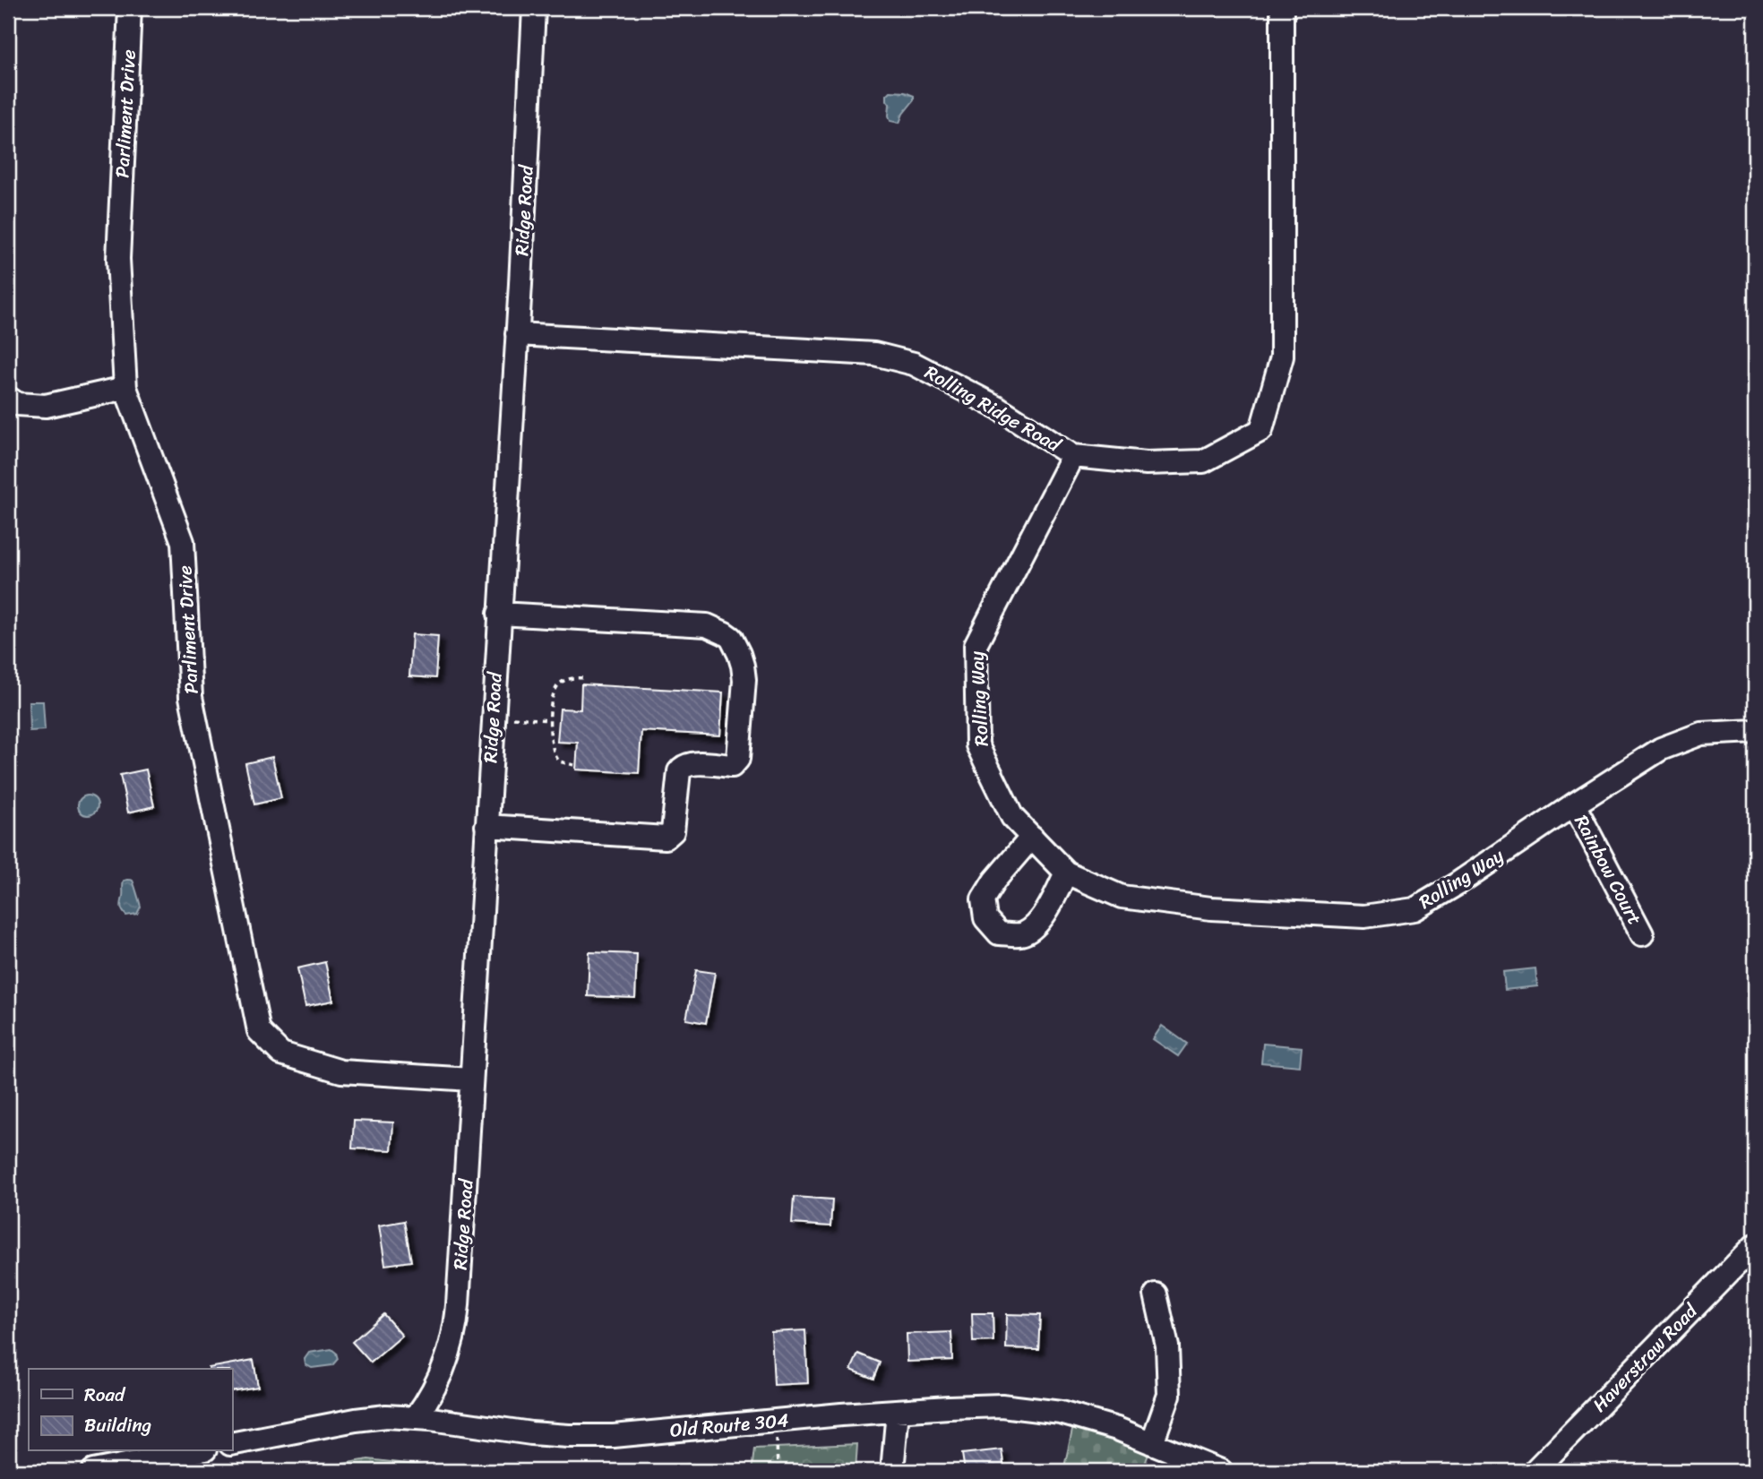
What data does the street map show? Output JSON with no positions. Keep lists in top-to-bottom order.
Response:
{
  "streets": {
    "street": [
      "Parliment Drive",
      "Ridge Road",
      "Rolling Ridge Road",
      "Rolling Way",
      "Rainbow Court",
      "Haverstraw Road",
      "Old Route 304"
    ]
  },
  "crossings": [
    ["Parliment Drive", "Ridge Road"],
    ["Ridge Road", "Rolling Ridge Road"],
    ["Ridge Road", "Old Route 304"],
    ["Rolling Ridge Road", "Rolling Way"],
    ["Rolling Way", "Rainbow Court"]
  ],
  "legend": ["Road", "Building"]
}
